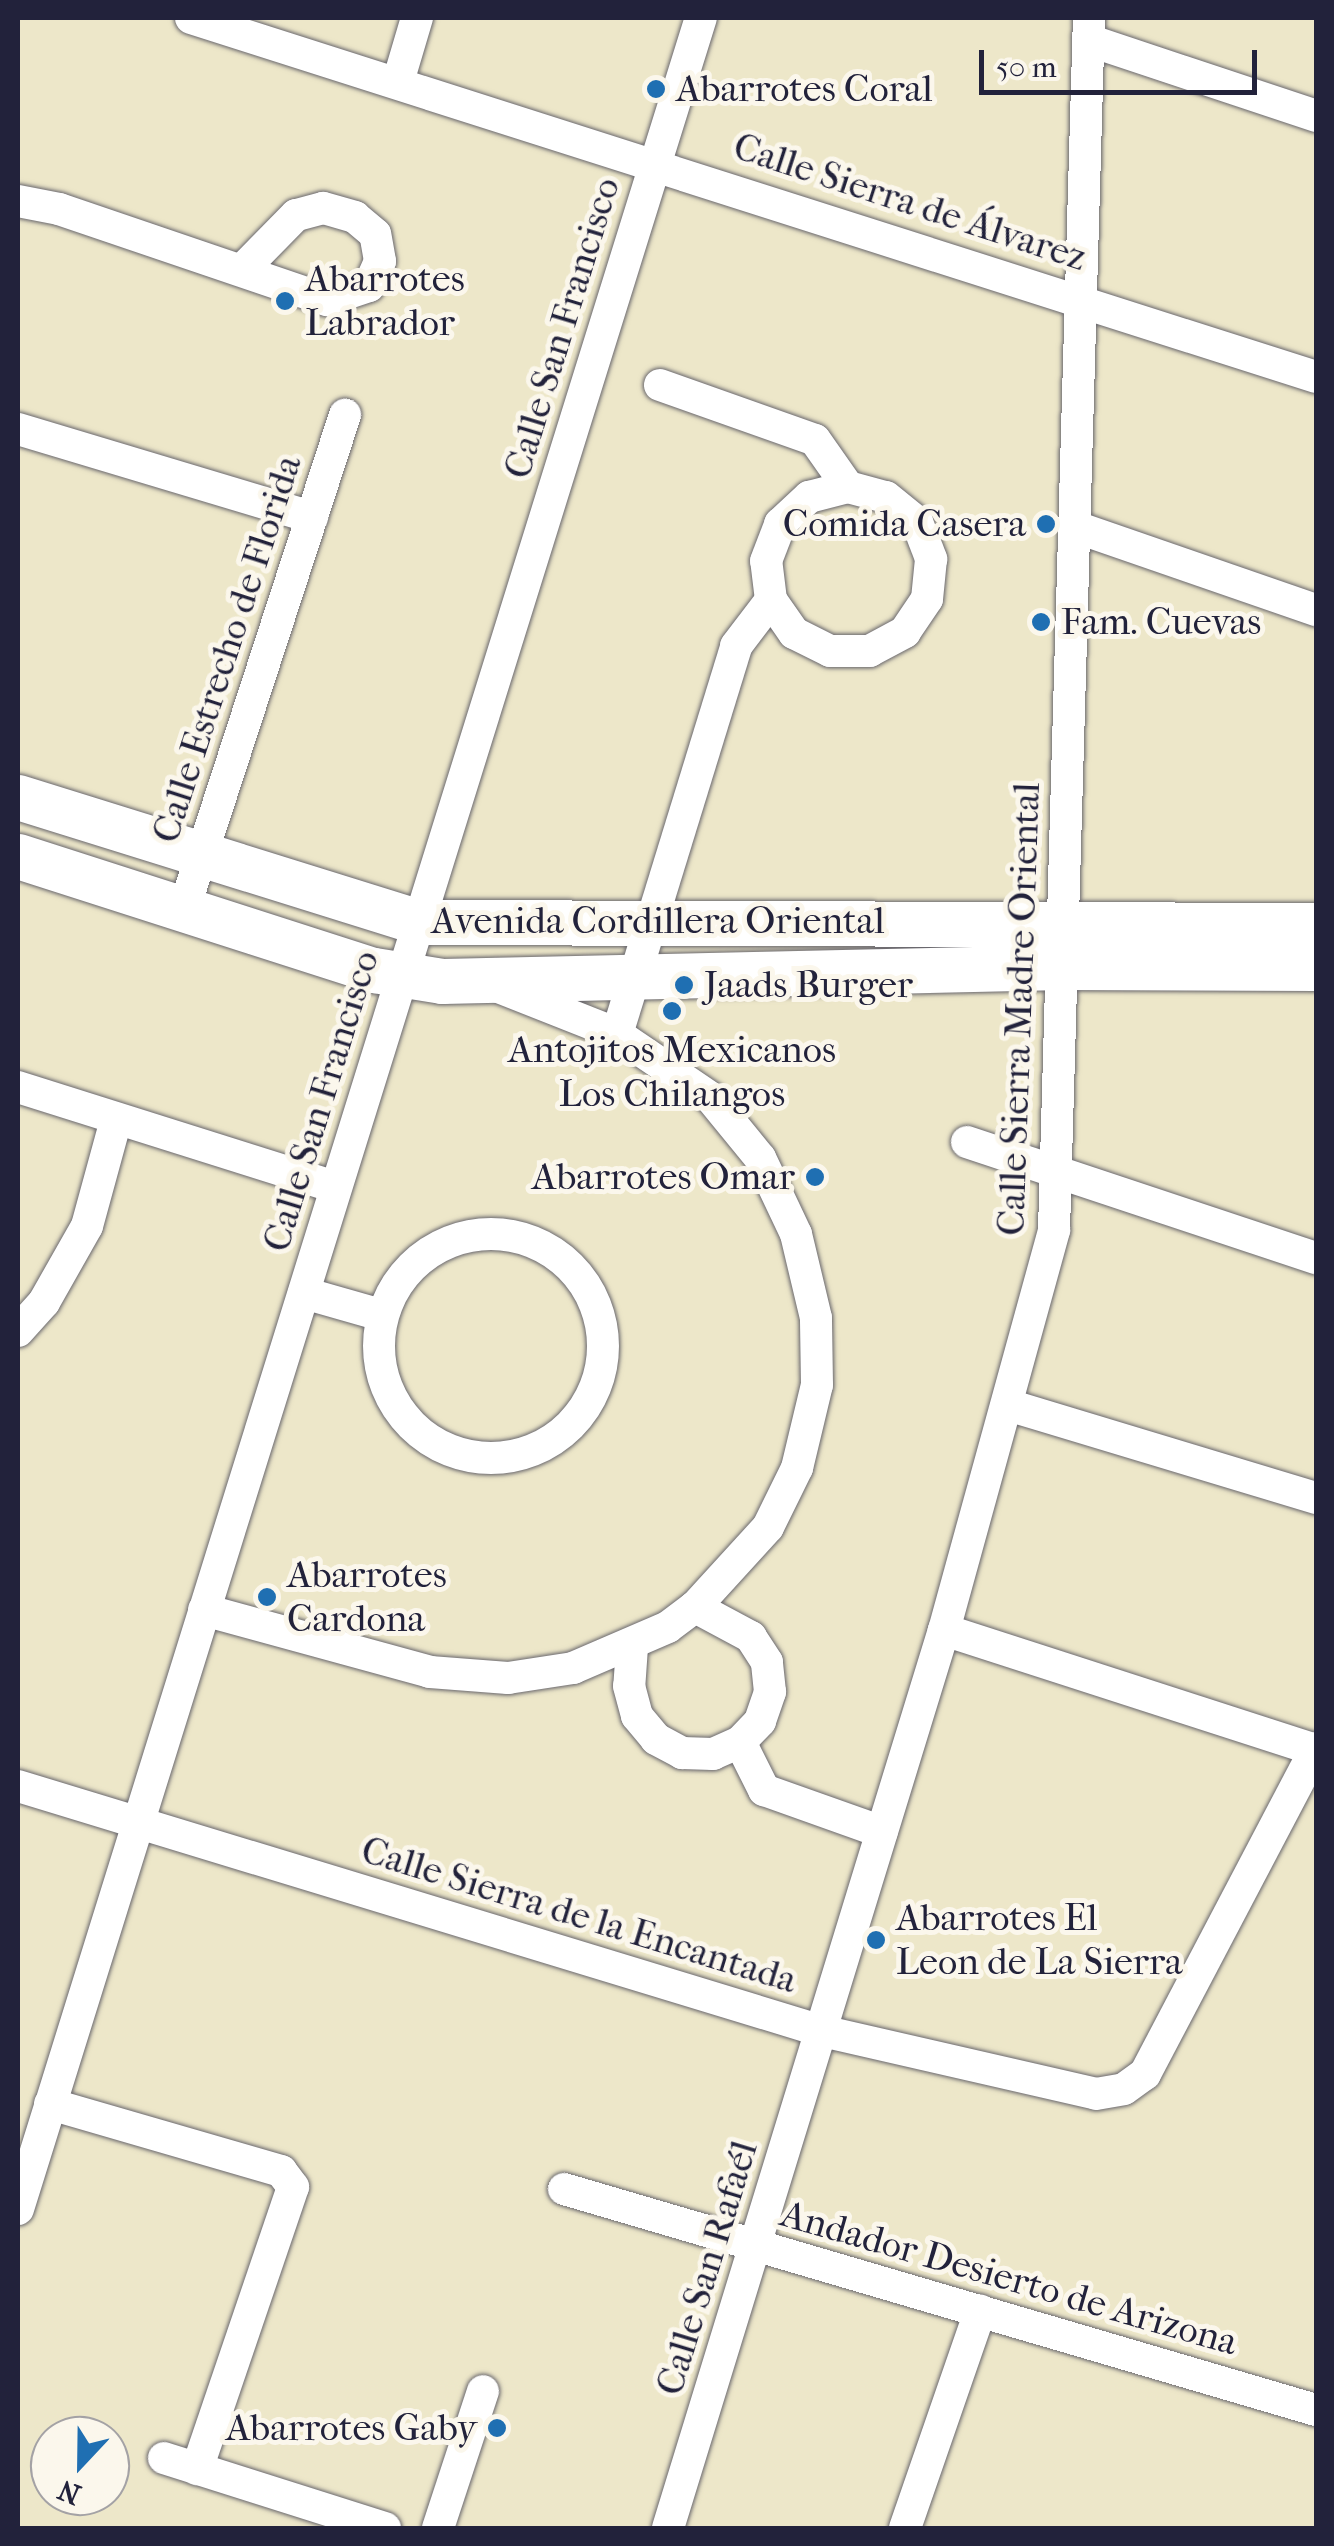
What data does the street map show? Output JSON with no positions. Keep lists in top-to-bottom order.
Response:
{
  "streets": {
    "street": [
      "Calle Sierra de Álvarez",
      "Calle San Francisco",
      "Calle Estrecho de Florida",
      "Avenida Cordillera Oriental",
      "Calle Sierra Madre Oriental",
      "Calle Sierra de la Encantada",
      "Calle San Rafaél",
      "Andador Desierto de Arizona"
    ]
  },
  "crossings": [
    ["Calle Sierra de Álvarez", "Calle San Francisco"],
    ["Calle Sierra de Álvarez", "Calle Sierra Madre Oriental"],
    ["Calle San Francisco", "Avenida Cordillera Oriental"],
    ["Calle San Francisco", "Calle Sierra de la Encantada"],
    ["Calle Estrecho de Florida", "Avenida Cordillera Oriental"],
    ["Avenida Cordillera Oriental", "Calle Sierra Madre Oriental"],
    ["Calle Sierra Madre Oriental", "Calle Sierra de la Encantada"],
    ["Calle Sierra Madre Oriental", "Calle San Rafaél"],
    ["Calle Sierra de la Encantada", "Calle San Rafaél"],
    ["Calle San Rafaél", "Andador Desierto de Arizona"]
  ],
  "places": [
    "Abarrotes Coral",
    "Abarrotes Labrador",
    "Comida Casera",
    "Fam. Cuevas",
    "Jaads Burger",
    "Antojitos Mexicanos Los Chilangos",
    "Abarrotes Omar",
    "Abarrotes Cardona",
    "Abarrotes El Leon de La Sierra",
    "Abarrotes Gaby"
  ],
  "scale_bar": "50 m",
  "north": "bottom"
}
